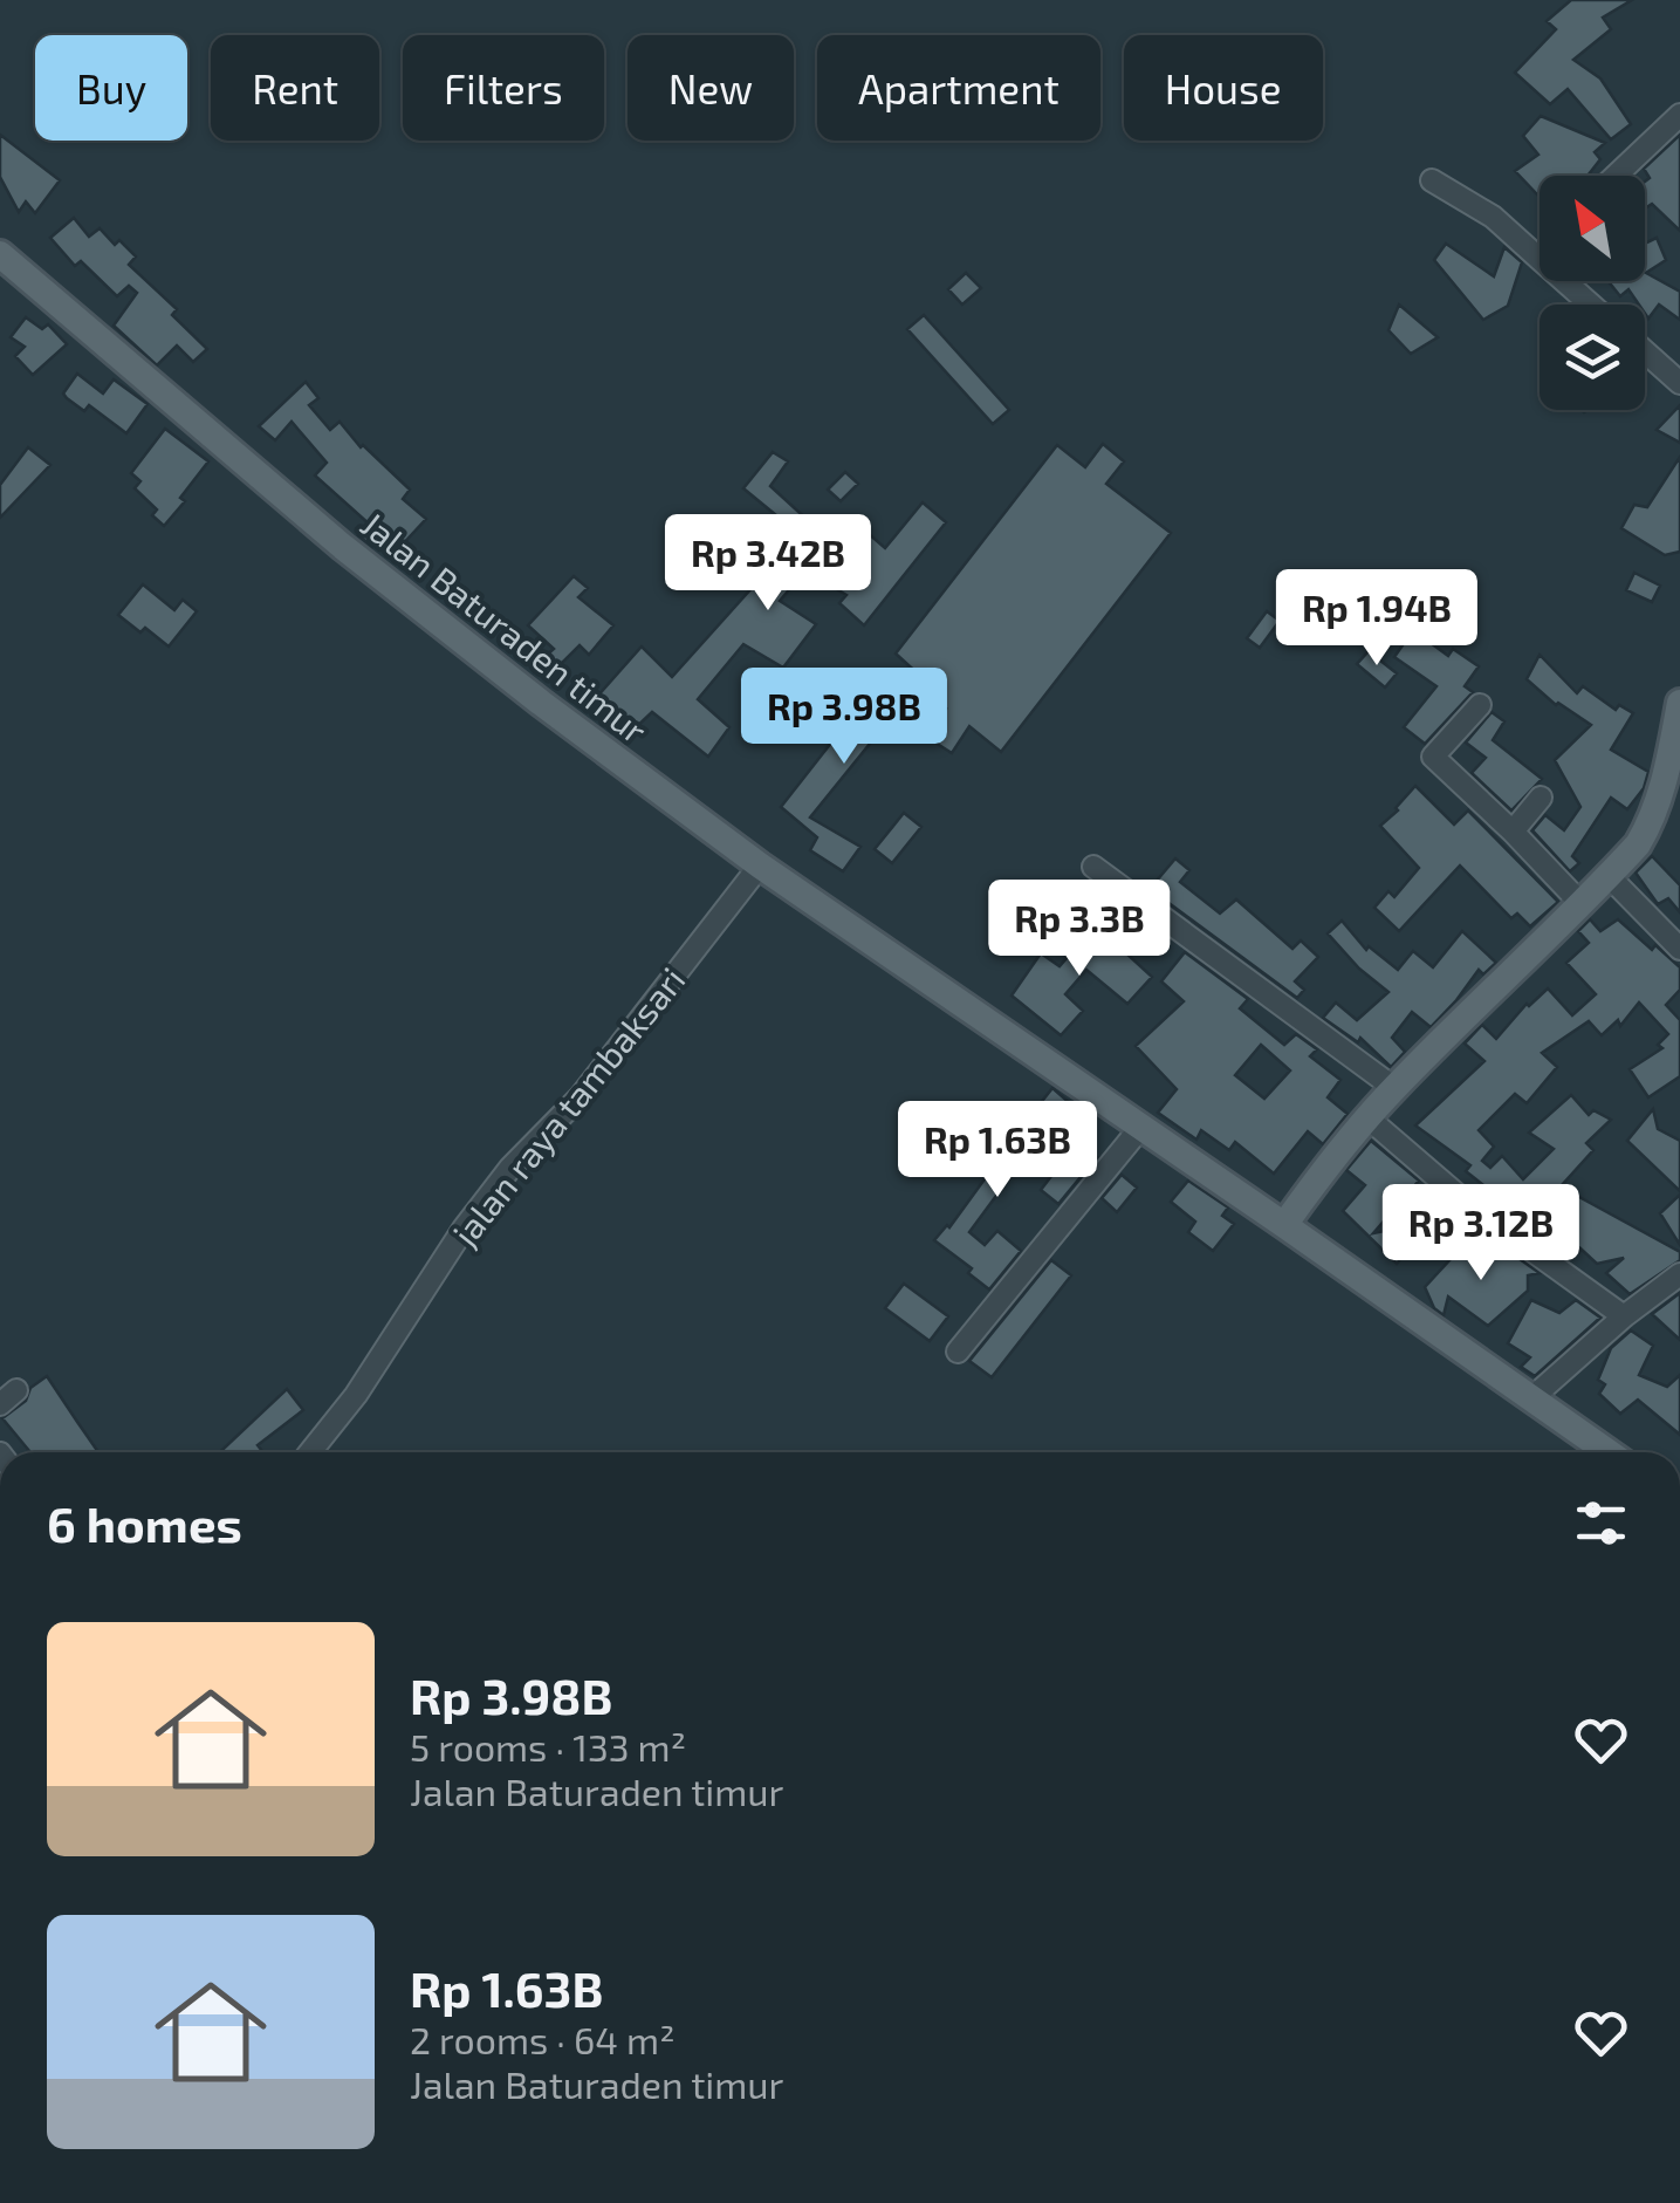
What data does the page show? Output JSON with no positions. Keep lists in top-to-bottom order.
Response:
{
  "streets": {
    "main road": ["Jalan Baturaden timur"],
    "street": ["jalan raya tambaksari"]
  },
  "crossings": [
    ["Jalan Baturaden timur", "jalan raya tambaksari"]
  ],
  "north": "top left",
  "page": {
    "chip": [
      "Buy",
      "Rent",
      "Filters",
      "New",
      "Apartment",
      "House"
    ],
    "price": [
      "Rp 3.42B",
      "Rp 1.94B",
      "Rp 3.98B",
      "Rp 3.3B",
      "Rp 1.63B",
      "Rp 3.12B"
    ],
    "heading": "6 homes",
    "list": [
      {
        "name": "Rp 3.98B",
        "note": "5 rooms · 133 m² · Jalan Baturaden timur"
      },
      {
        "name": "Rp 1.63B",
        "note": "2 rooms · 64 m² · Jalan Baturaden timur"
      }
    ]
  }
}
